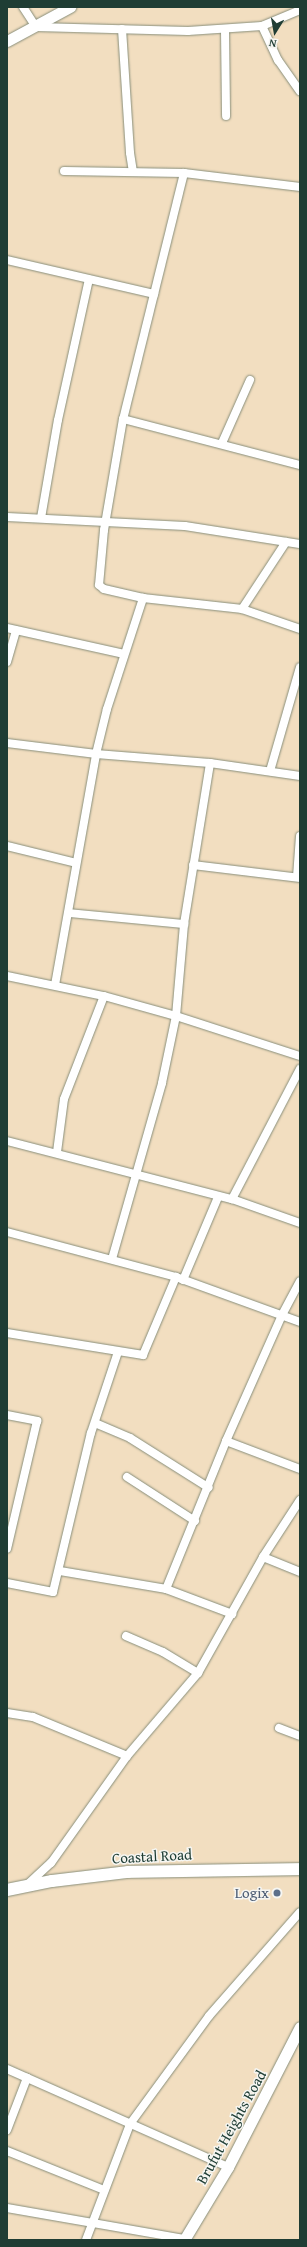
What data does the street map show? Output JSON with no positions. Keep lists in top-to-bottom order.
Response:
{
  "streets": {
    "main road": ["Coastal Road"],
    "street": ["Brufut Heights Road"]
  },
  "places": ["Logix"],
  "north": "bottom"
}
